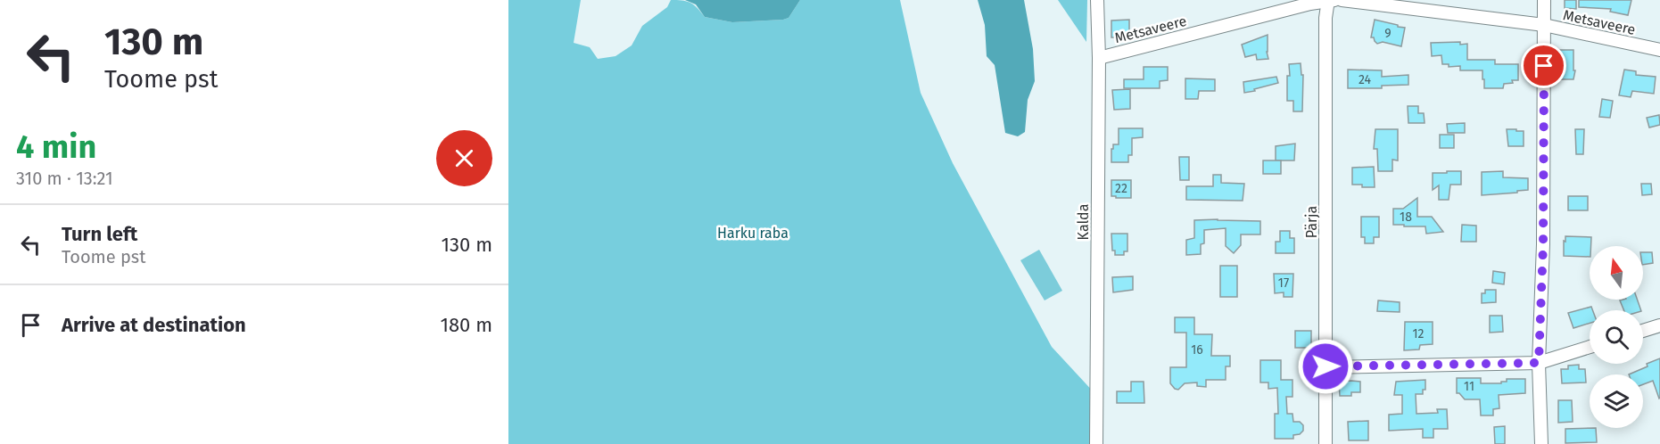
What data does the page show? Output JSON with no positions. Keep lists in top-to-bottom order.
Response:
{
  "streets": {
    "street": ["Metsaveere", "Kalda", "Pärja"]
  },
  "crossings": [
    ["Metsaveere", "Kalda"],
    ["Metsaveere", "Pärja"]
  ],
  "parks": ["Harku raba"],
  "house_numbers": [
    "9",
    "24",
    "22",
    "18",
    "17",
    "12",
    "16",
    "11"
  ],
  "north": "top",
  "page": {
    "turn": ["130 m", "Toome pst"],
    "heading": ["4 min", "310 m · 13:21"],
    "list": [
      {
        "name": "Turn left",
        "note": "Toome pst",
        "value": "130 m"
      },
      {
        "name": "Arrive at destination",
        "value": "180 m"
      }
    ]
  }
}
